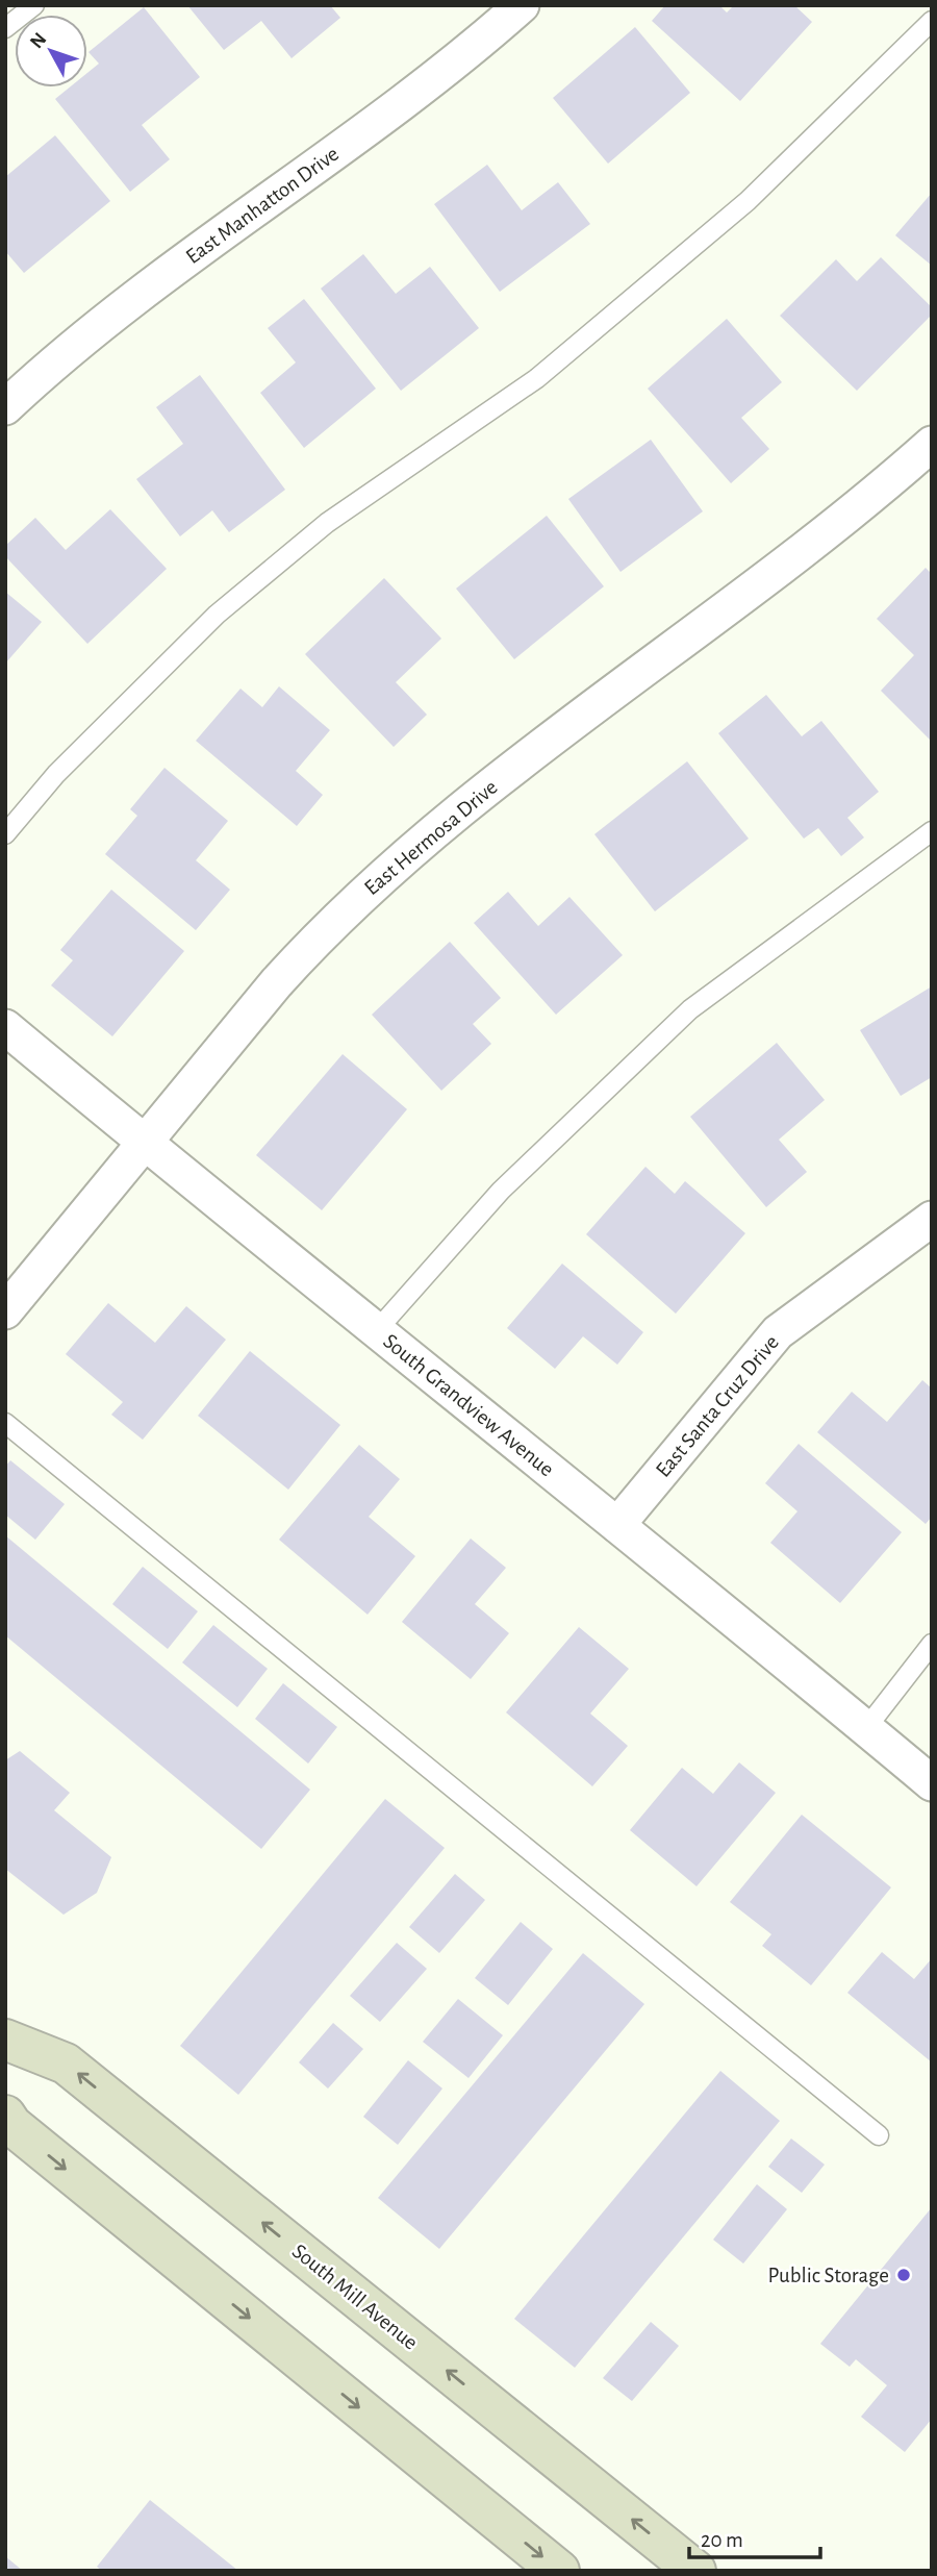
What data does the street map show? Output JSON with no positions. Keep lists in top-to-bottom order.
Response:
{
  "streets": {
    "main road": ["South Mill Avenue"],
    "street": [
      "East Manhatton Drive",
      "East Hermosa Drive",
      "South Grandview Avenue",
      "East Santa Cruz Drive"
    ]
  },
  "crossings": [
    ["East Hermosa Drive", "South Grandview Avenue"],
    ["South Grandview Avenue", "East Santa Cruz Drive"]
  ],
  "places": ["Public Storage"],
  "scale_bar": "20 m",
  "north": "top left"
}
